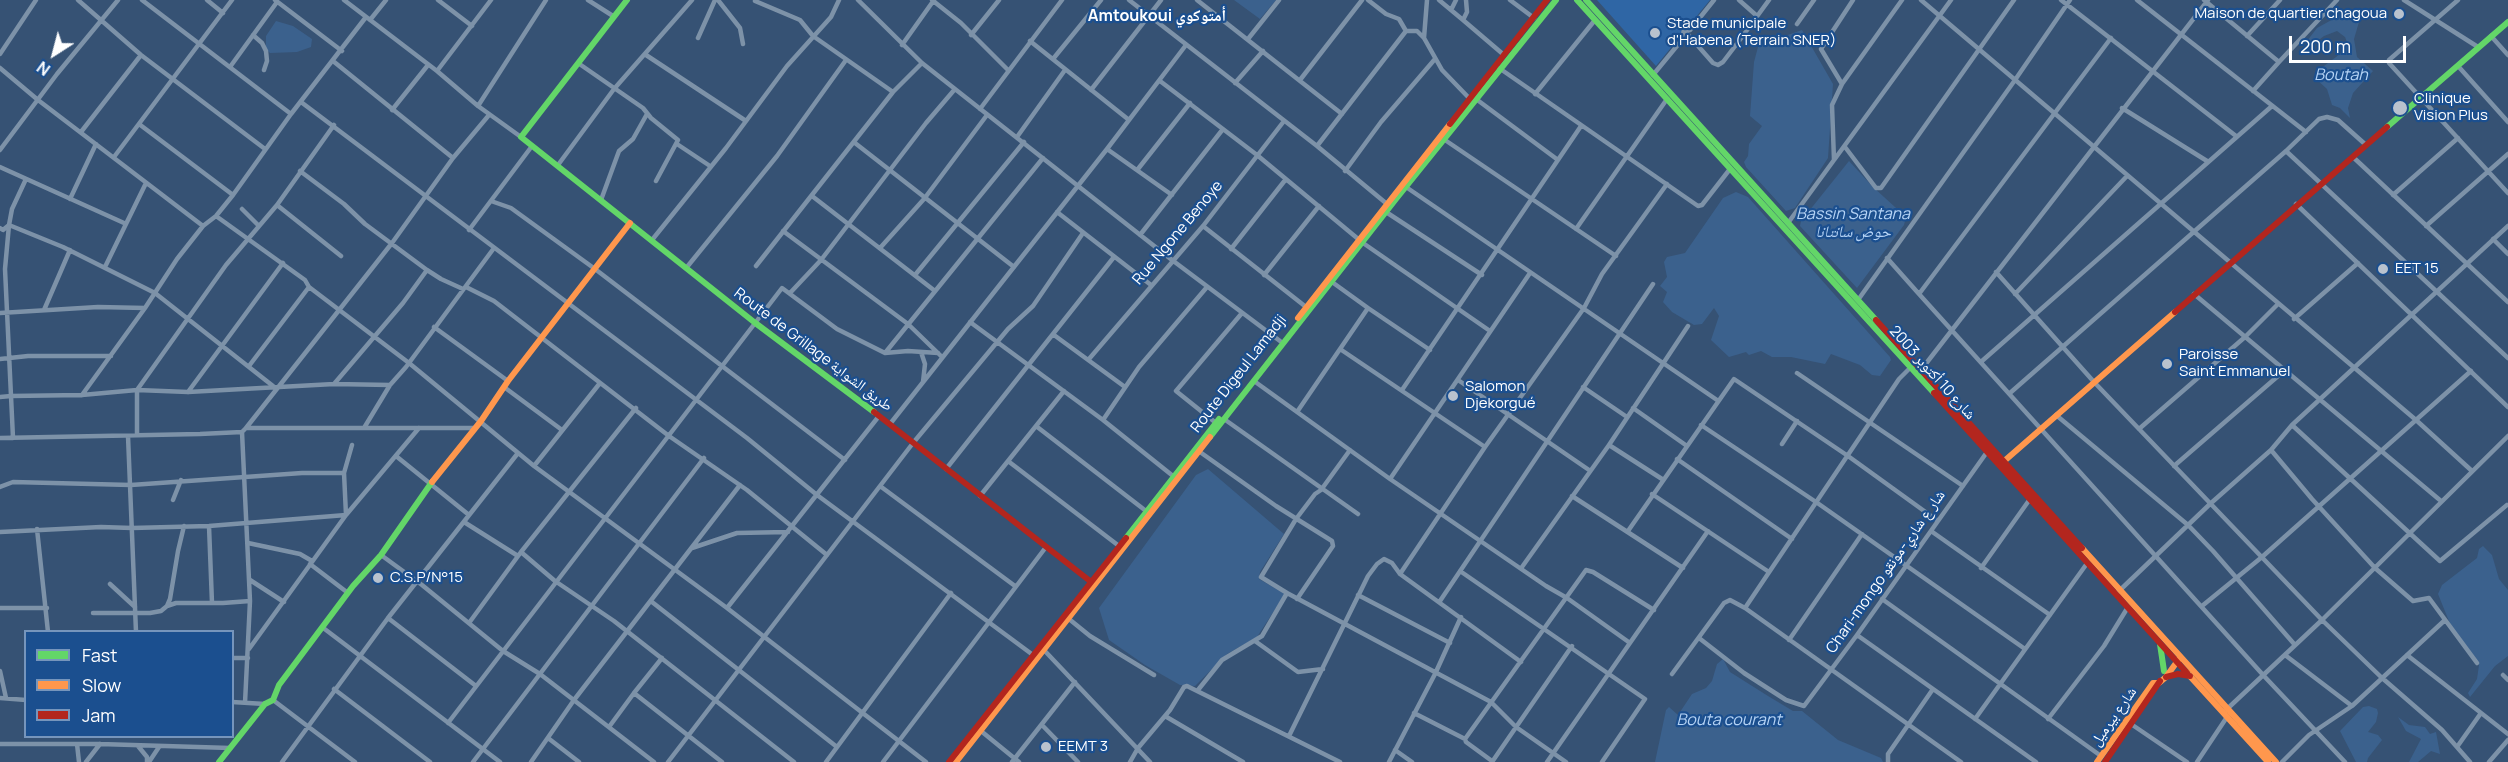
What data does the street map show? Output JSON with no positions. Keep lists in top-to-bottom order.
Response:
{
  "streets": {
    "main road": [
      "Route de Grillage طريق الشواية",
      "شارع 10 أكتوبر 2003",
      "Route Digeul Lamadji",
      "شارع بيرميل"
    ],
    "street": ["Rue Ngone Benoye", "Chari-mongo شار ع شاري-مونقو"]
  },
  "crossings": [
    ["Route de Grillage طريق الشواية", "Route Digeul Lamadji"],
    ["شارع 10 أكتوبر 2003", "Chari-mongo شار ع شاري-مونقو"]
  ],
  "districts": ["Amtoukoui أمتوكوي"],
  "water": ["Boutah", "Bassin Santana حوض سانتانا", "Bouta courant"],
  "places": [
    "Maison de quartier chagoua",
    "Stade municipale d'Habena (Terrain SNER)",
    "Clinique Vision Plus",
    "EET 15",
    "Paroisse Saint Emmanuel",
    "Salomon Djekorgué",
    "C.S.P/N°15",
    "EEMT 3"
  ],
  "legend": ["Fast", "Slow", "Jam"],
  "scale_bar": "200 m",
  "north": "bottom left"
}
